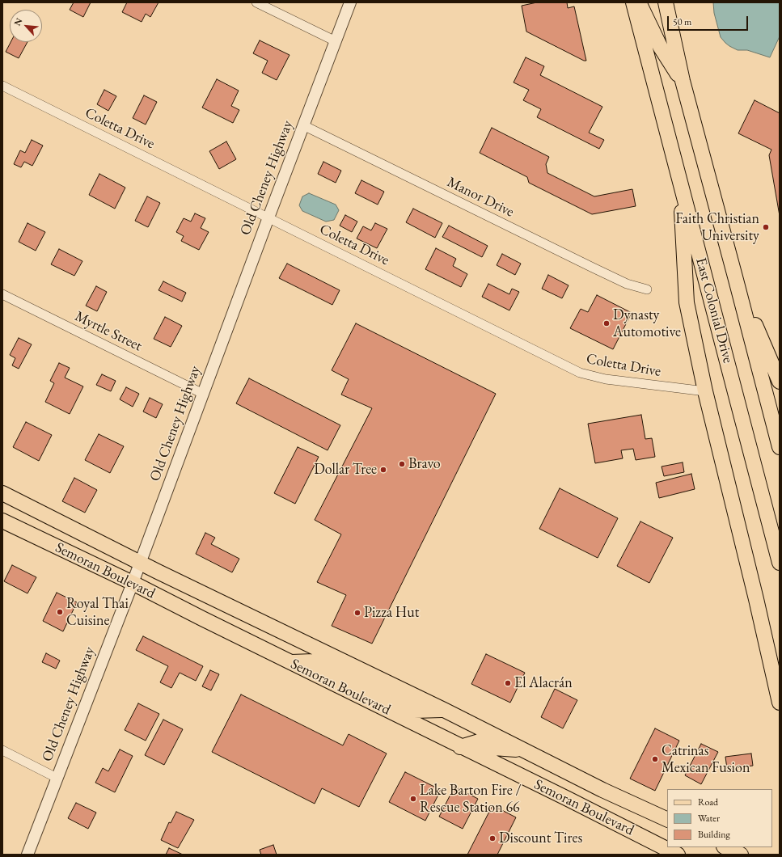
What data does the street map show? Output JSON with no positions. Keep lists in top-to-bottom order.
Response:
{
  "streets": {
    "main road": ["East Colonial Drive", "Semoran Boulevard"],
    "street": [
      "Coletta Drive",
      "Old Cheney Highway",
      "Manor Drive",
      "Myrtle Street"
    ]
  },
  "crossings": [
    ["Coletta Drive", "Old Cheney Highway"],
    ["Old Cheney Highway", "Manor Drive"],
    ["Old Cheney Highway", "Myrtle Street"],
    ["Old Cheney Highway", "Semoran Boulevard"]
  ],
  "places": [
    "Faith Christian University",
    "Dynasty Automotive",
    "Bravo",
    "Dollar Tree",
    "Royal Thai Cuisine",
    "Pizza Hut",
    "El Alacrán",
    "Catrinas Mexican Fusion",
    "Lake Barton Fire / Rescue Station 66",
    "Discount Tires"
  ],
  "legend": ["Road", "Water", "Building"],
  "scale_bar": "50 m",
  "north": "top left"
}
